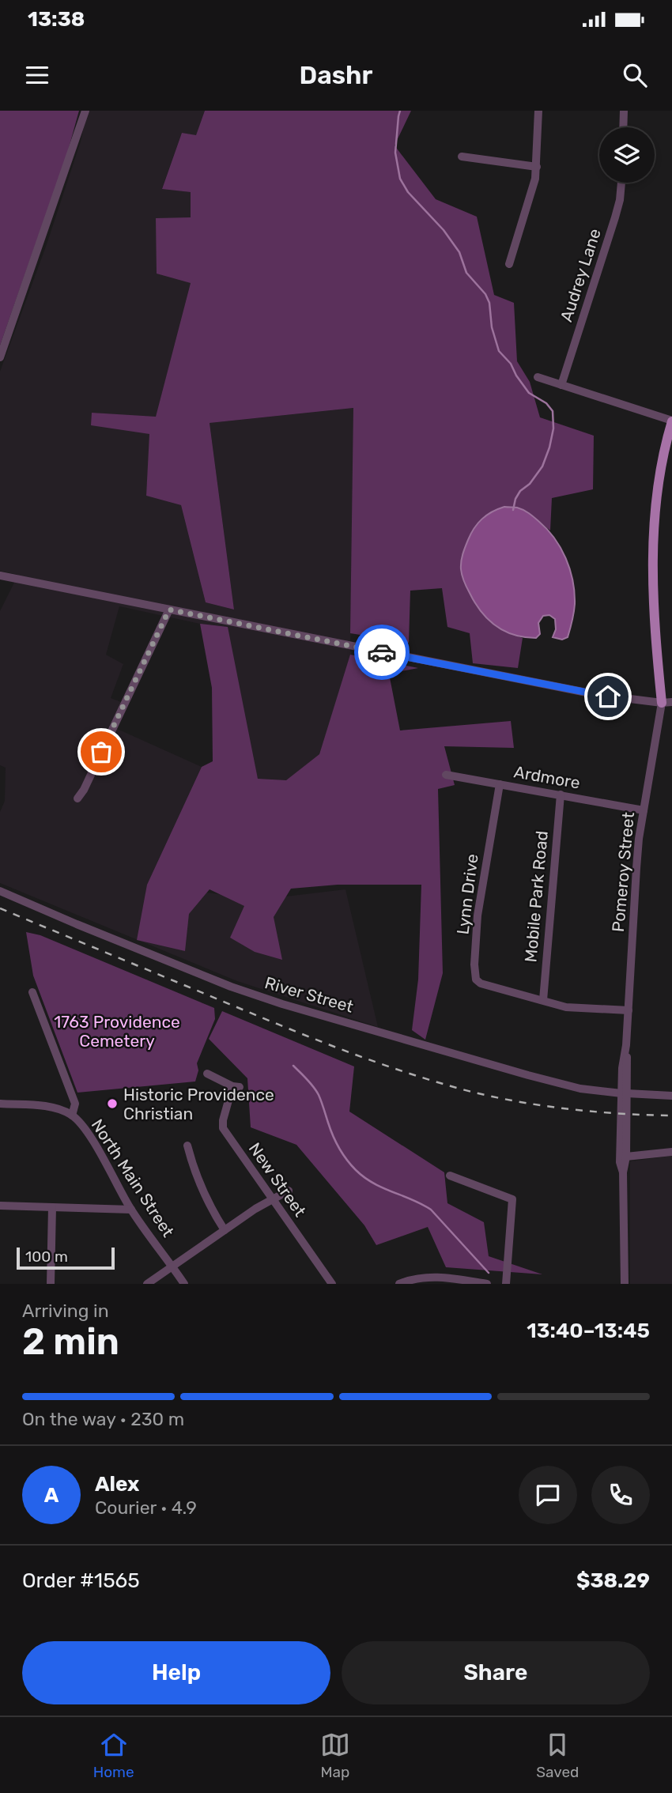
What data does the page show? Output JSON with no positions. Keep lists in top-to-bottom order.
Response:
{
  "streets": {
    "street": [
      "Audrey Lane",
      "Ardmore",
      "Pomeroy Street",
      "Lynn Drive",
      "Mobile Park Road",
      "River Street",
      "North Main Street",
      "New Street"
    ]
  },
  "crossings": [
    ["Ardmore", "Pomeroy Street"],
    ["Ardmore", "Lynn Drive"],
    ["Ardmore", "Mobile Park Road"],
    ["Pomeroy Street", "Lynn Drive"],
    ["Pomeroy Street", "River Street"],
    ["Lynn Drive", "Mobile Park Road"]
  ],
  "parks": ["1763 Providence Cemetery"],
  "places": ["Historic Providence Christian"],
  "scale_bar": "100 m",
  "page": {
    "status": "13:38",
    "header": "Dashr",
    "scale": "100 m",
    "heading": ["2 min", "Arriving in", "13:40–13:45"],
    "panel": [
      "Alex",
      "Courier · 4.9",
      "Order #1565",
      "$38.29"
    ],
    "bar": "On the way · 230 m",
    "round": "A",
    "buttons": ["Help", "Share"],
    "tabs": ["Home", "Map", "Saved"]
  }
}
